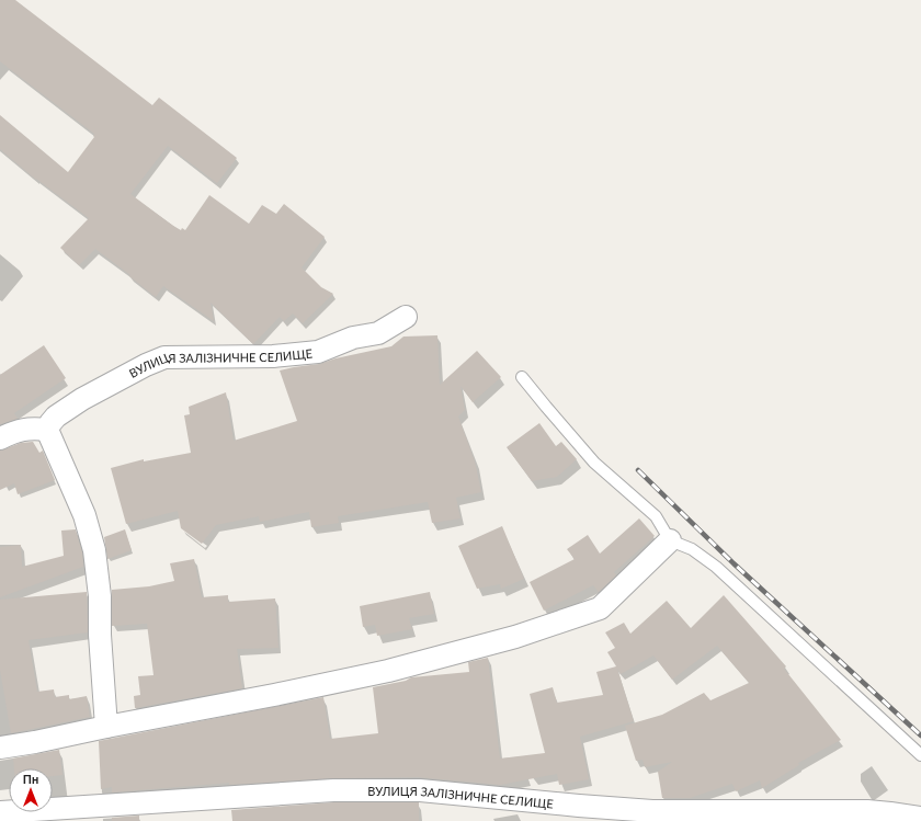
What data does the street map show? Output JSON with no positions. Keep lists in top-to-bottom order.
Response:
{
  "streets": {
    "street": ["ВУЛИЦЯ ЗАЛІЗНИЧНЕ СЕЛИЩЕ"]
  },
  "north": "top"
}
